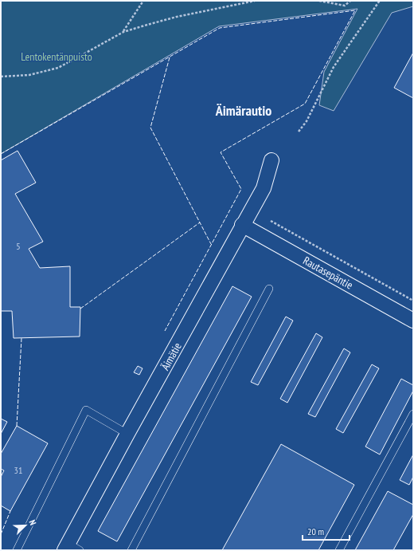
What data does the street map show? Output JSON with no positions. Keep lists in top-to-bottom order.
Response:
{
  "streets": {
    "street": ["Rautasepäntie", "Äimätie"]
  },
  "crossings": [
    ["Rautasepäntie", "Äimätie"]
  ],
  "districts": ["Äimärautio"],
  "parks": ["Lentokentänpuisto"],
  "house_numbers": ["5", "31"],
  "scale_bar": "20 m",
  "north": "top right"
}
